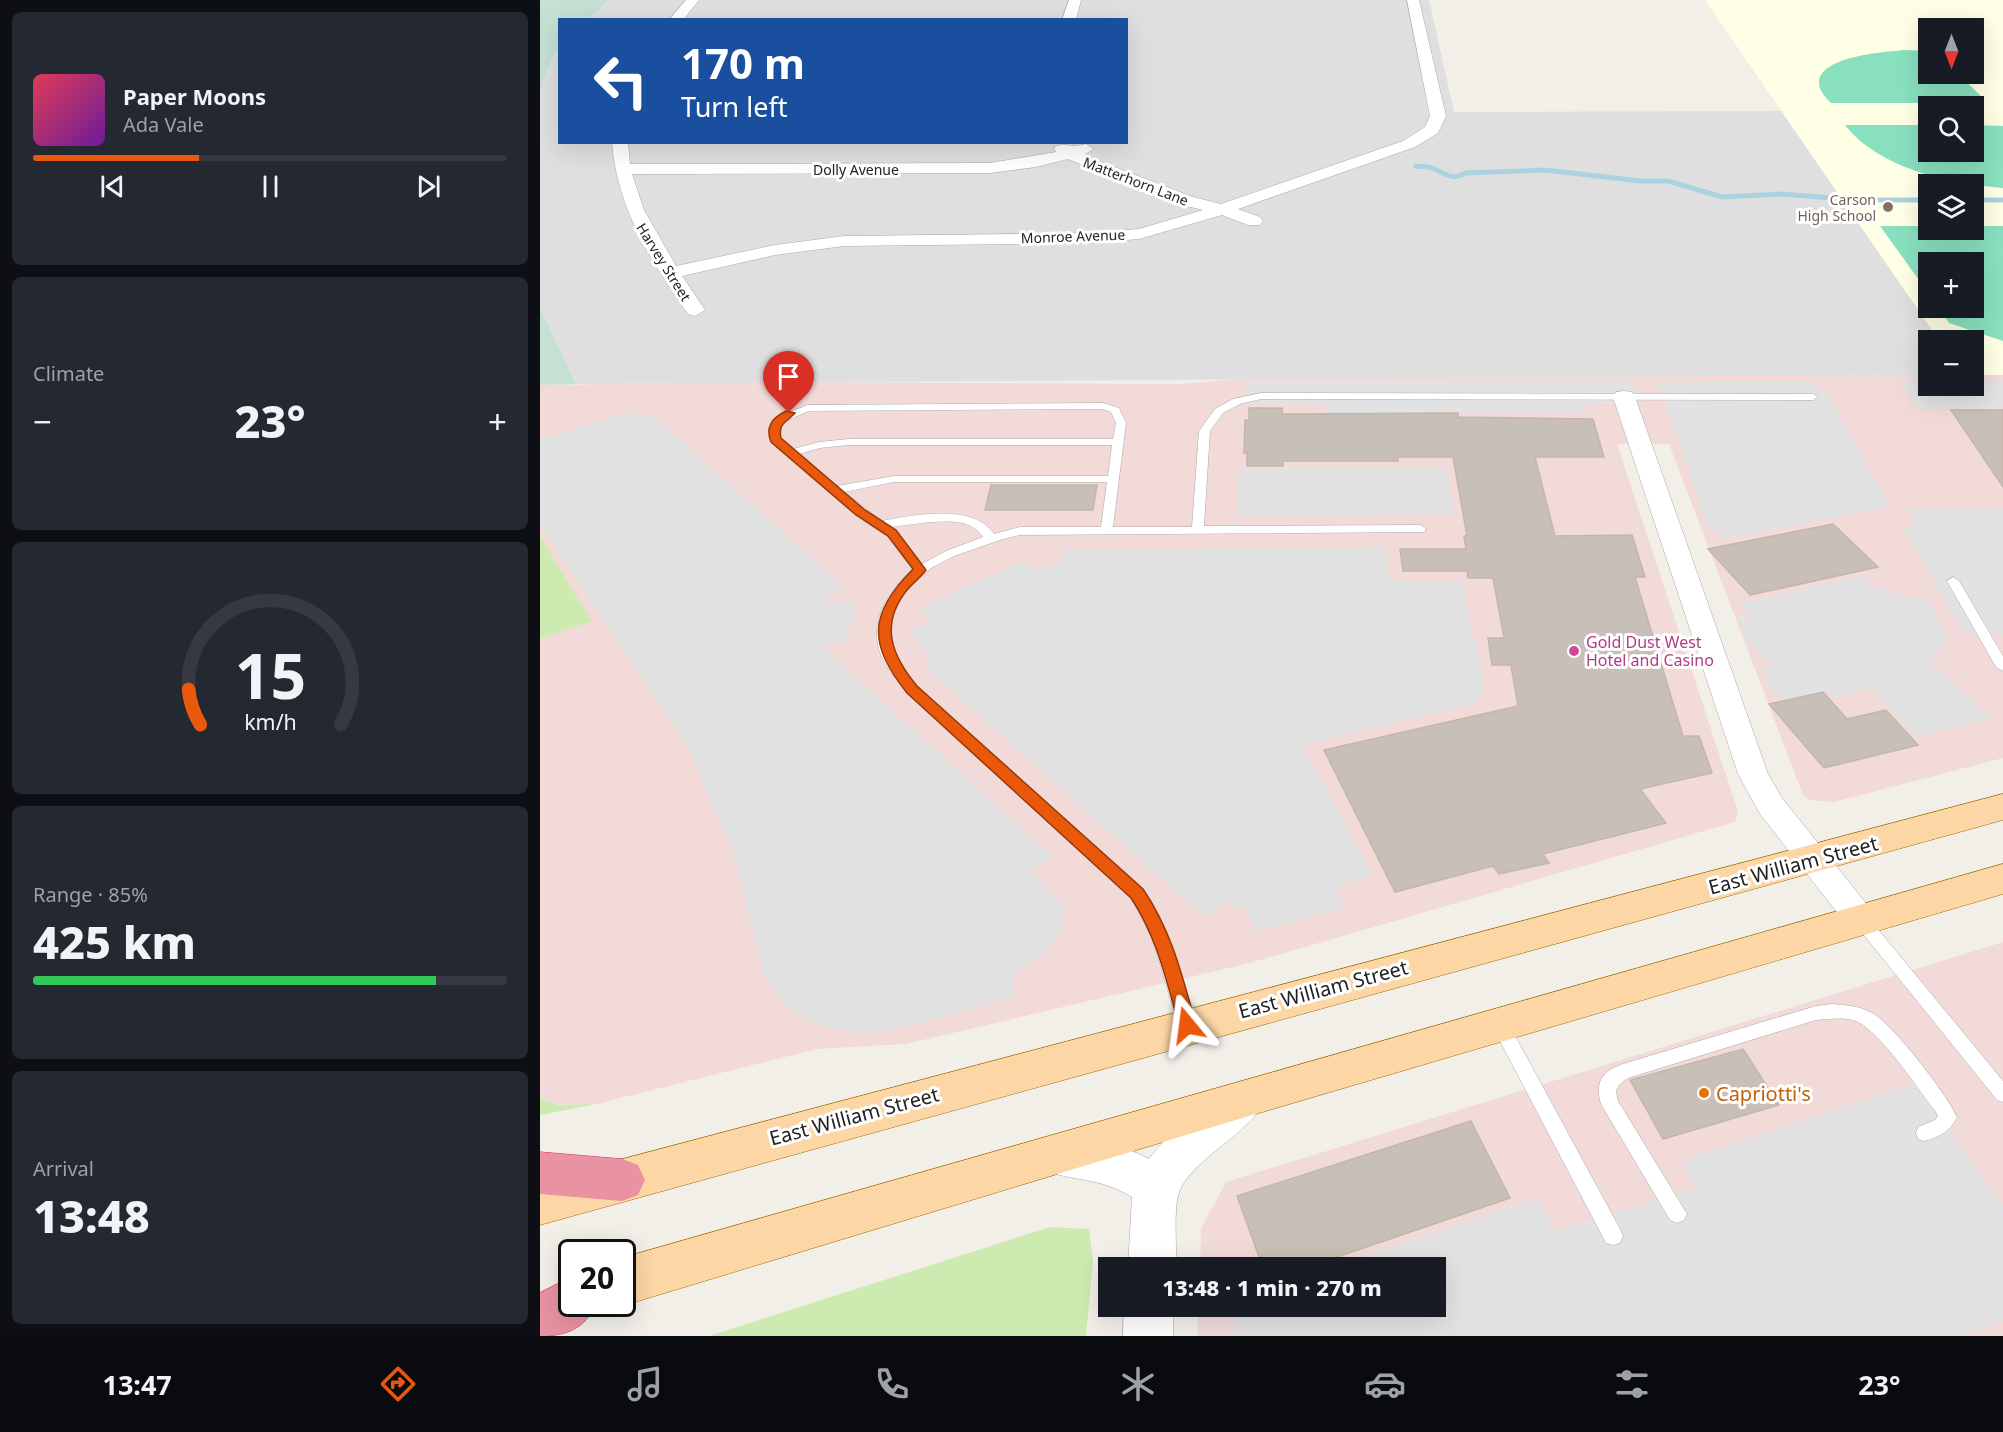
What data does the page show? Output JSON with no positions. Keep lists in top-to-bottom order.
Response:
{
  "streets": {
    "main road": ["East William Street"],
    "street": [
      "Dolly Avenue",
      "Matterhorn Lane",
      "Monroe Avenue",
      "Harvey Street"
    ]
  },
  "crossings": [
    ["Dolly Avenue", "Matterhorn Lane"],
    ["Dolly Avenue", "Harvey Street"],
    ["Matterhorn Lane", "Monroe Avenue"],
    ["Monroe Avenue", "Harvey Street"]
  ],
  "places": ["Carson High School", "Gold Dust West Hotel and Casino", "Capriotti's"],
  "north": "bottom",
  "page": {
    "map_buttons": ["+", "−"],
    "turn": ["170 m", "Turn left"],
    "song": ["Paper Moons", "Ada Vale"],
    "tile": [
      "Climate",
      ["Range · 85%", "425 km"],
      ["Arrival", "13:48"]
    ],
    "heat": ["−", "23°", "+"],
    "limit": "20",
    "trip": "13:48 · 1 min · 270 m",
    "tabs": ["13:47", "23°"],
    "gauge": ["15", "km/h"]
  }
}
